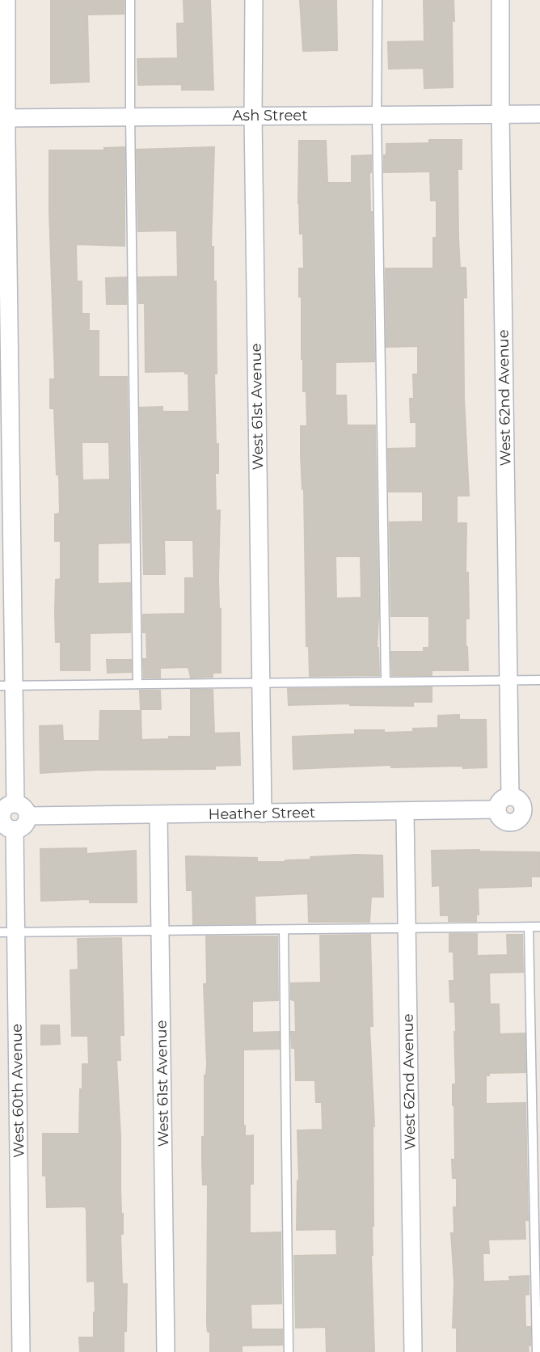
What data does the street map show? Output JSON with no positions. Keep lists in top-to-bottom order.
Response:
{
  "streets": {
    "street": [
      "Ash Street",
      "West 62nd Avenue",
      "West 61st Avenue",
      "Heather Street",
      "West 60th Avenue"
    ]
  },
  "crossings": [
    ["Ash Street", "West 62nd Avenue"],
    ["Ash Street", "West 61st Avenue"],
    ["West 62nd Avenue", "Heather Street"],
    ["West 61st Avenue", "Heather Street"],
    ["Heather Street", "West 60th Avenue"]
  ]
}
